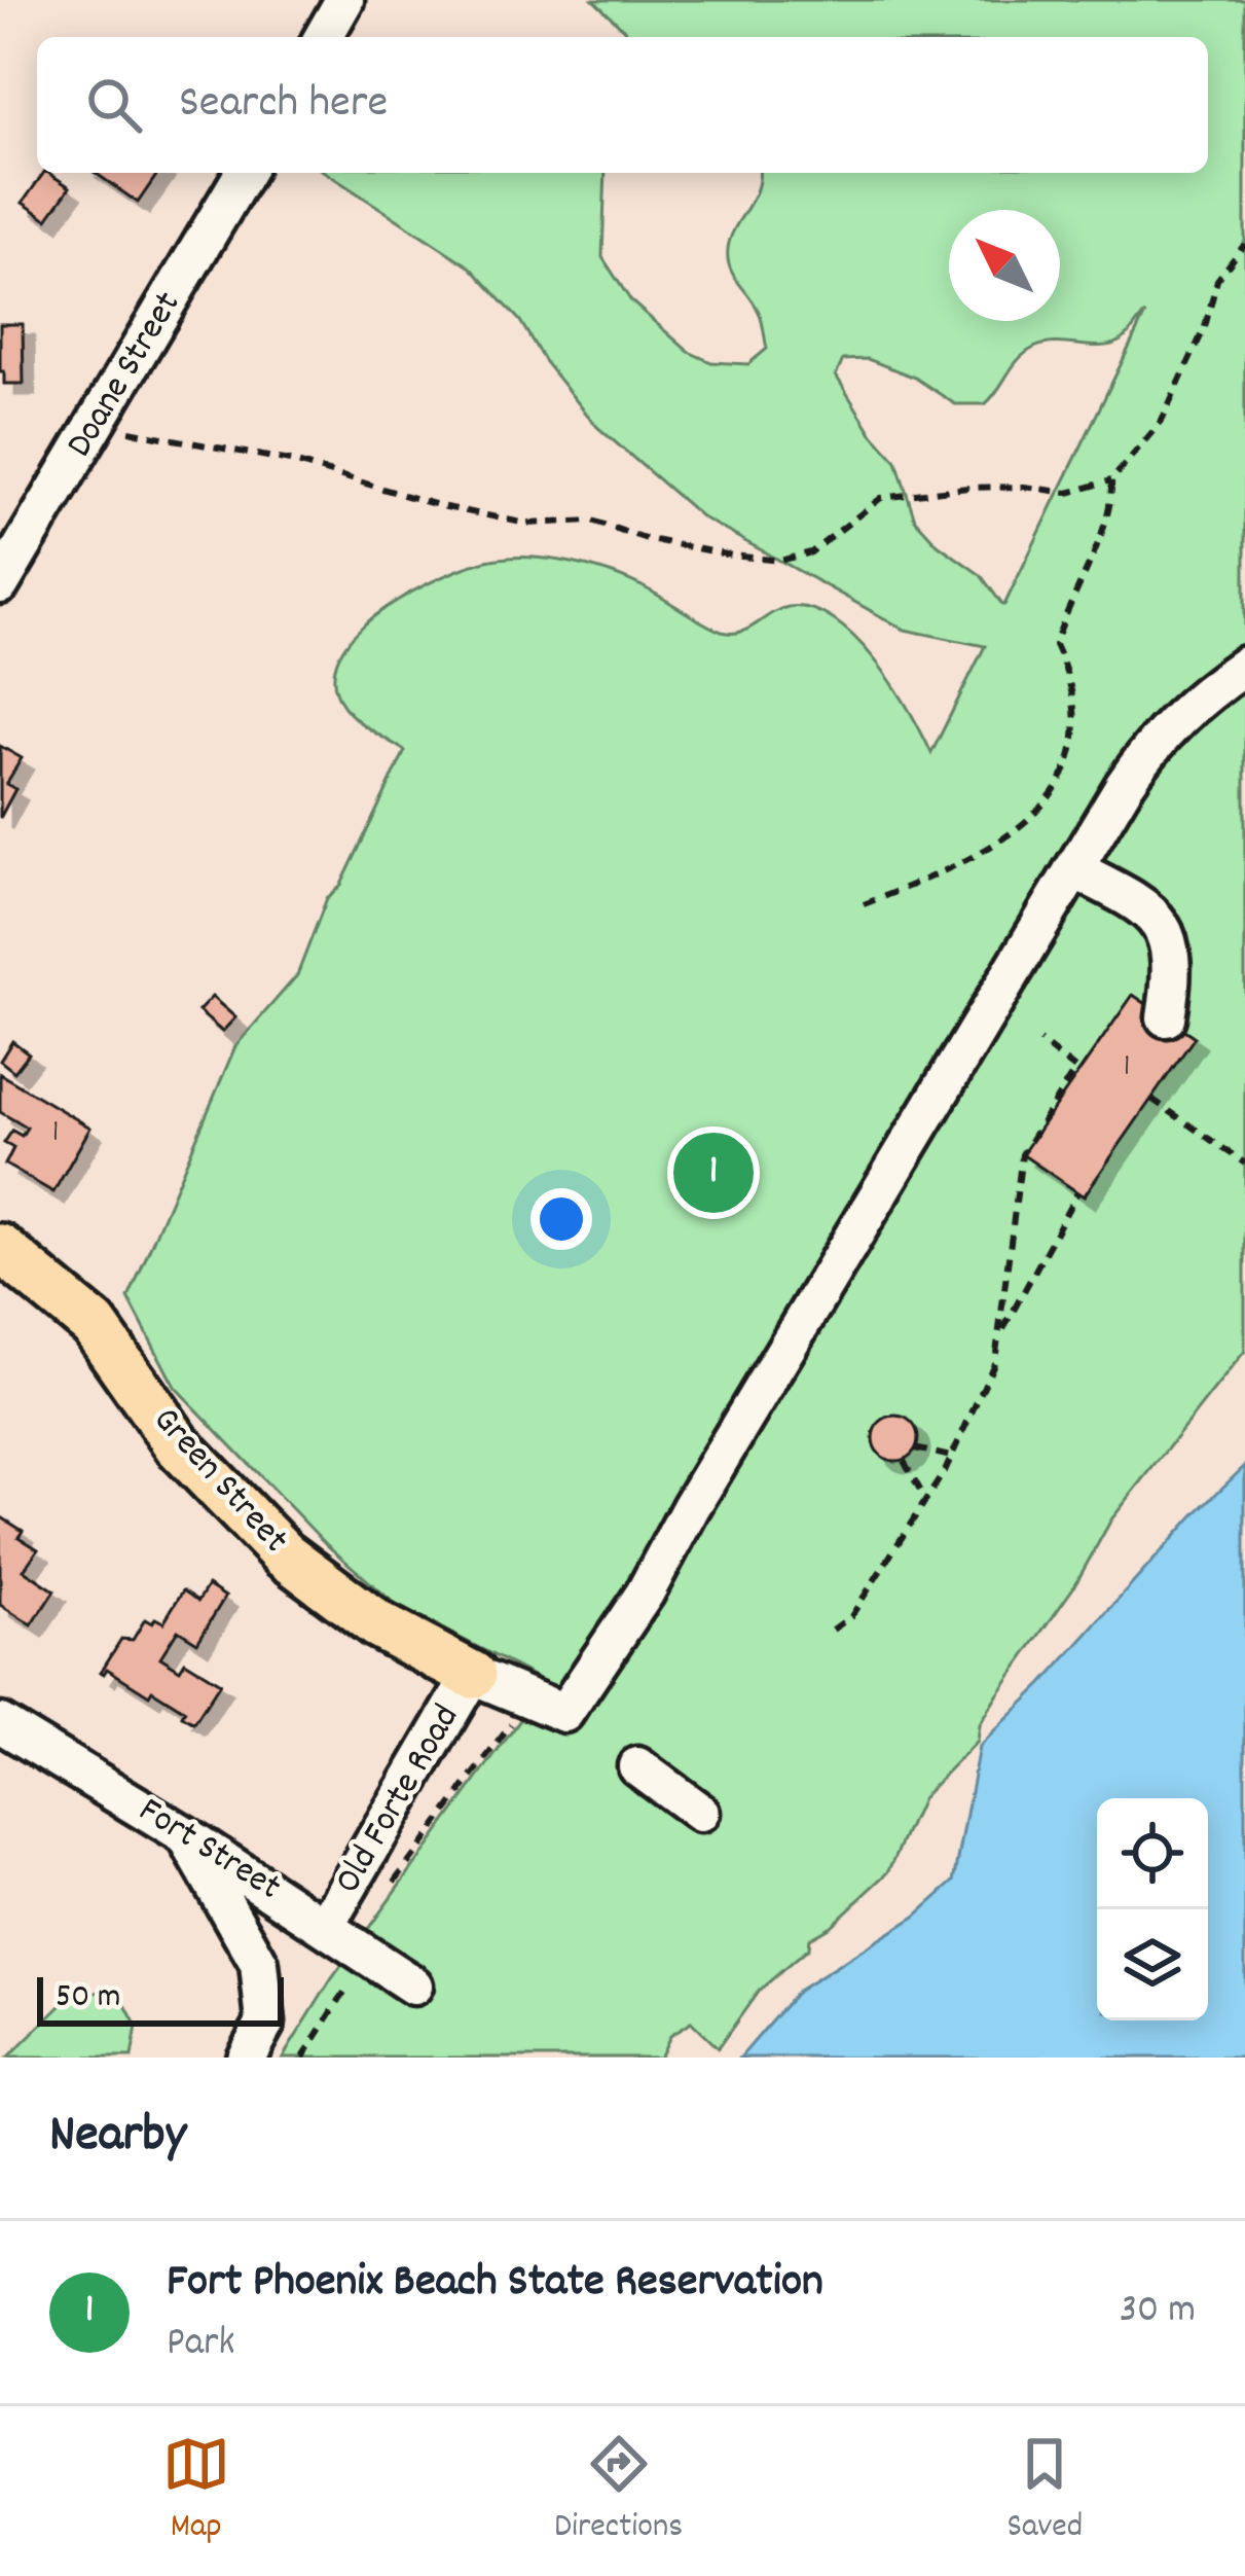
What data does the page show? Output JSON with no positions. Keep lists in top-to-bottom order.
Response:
{
  "streets": {
    "main road": ["Green Street"],
    "street": ["Doane Street", "Old Forte Road", "Fort Street"]
  },
  "crossings": [
    ["Green Street", "Old Forte Road"],
    ["Old Forte Road", "Fort Street"]
  ],
  "house_numbers": ["1", "1"],
  "scale_bar": "50 m",
  "north": "top left",
  "page": {
    "search": "Search here",
    "pins": "1",
    "scale": "50 m",
    "heading": "Nearby",
    "list": [
      {
        "mark": "1",
        "name": "Fort Phoenix Beach State Reservation",
        "note": "Park",
        "value": "30 m"
      }
    ],
    "nav": ["Map", "Directions", "Saved"]
  }
}
